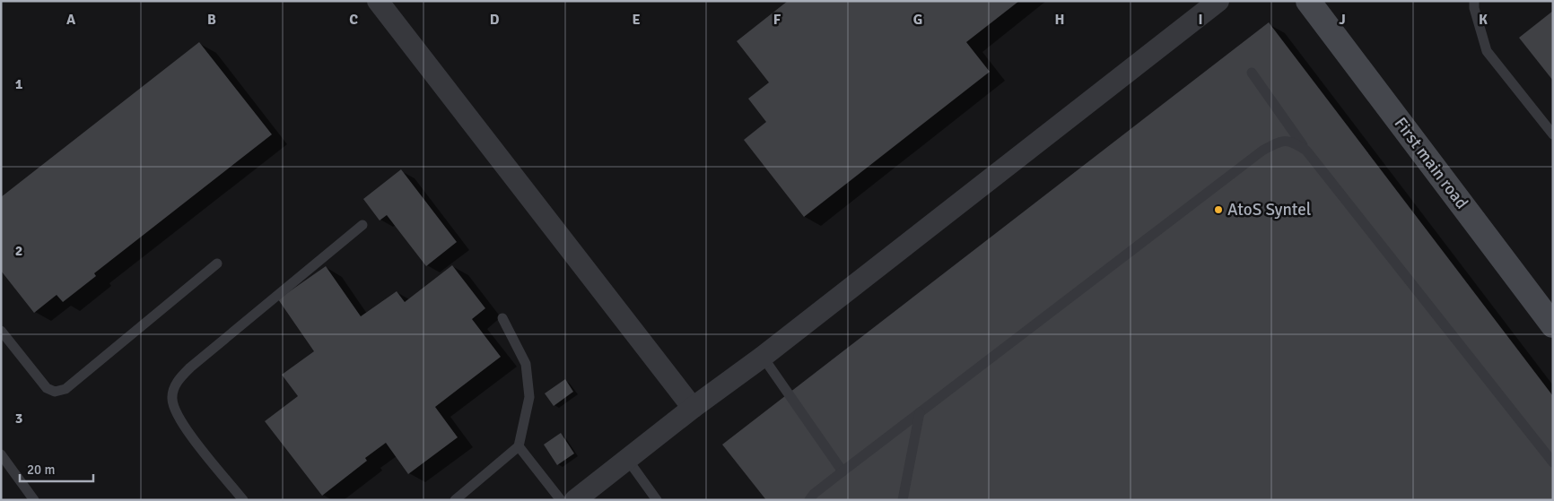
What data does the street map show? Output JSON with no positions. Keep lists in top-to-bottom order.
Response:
{
  "streets": {
    "street": ["First main road"]
  },
  "places": ["AtoS Syntel"],
  "scale_bar": "20 m",
  "grid": {
    "columns": [
      "A",
      "B",
      "C",
      "D",
      "E",
      "F",
      "G",
      "H",
      "I",
      "J",
      "K"
    ],
    "rows": ["1", "2", "3"]
  }
}
